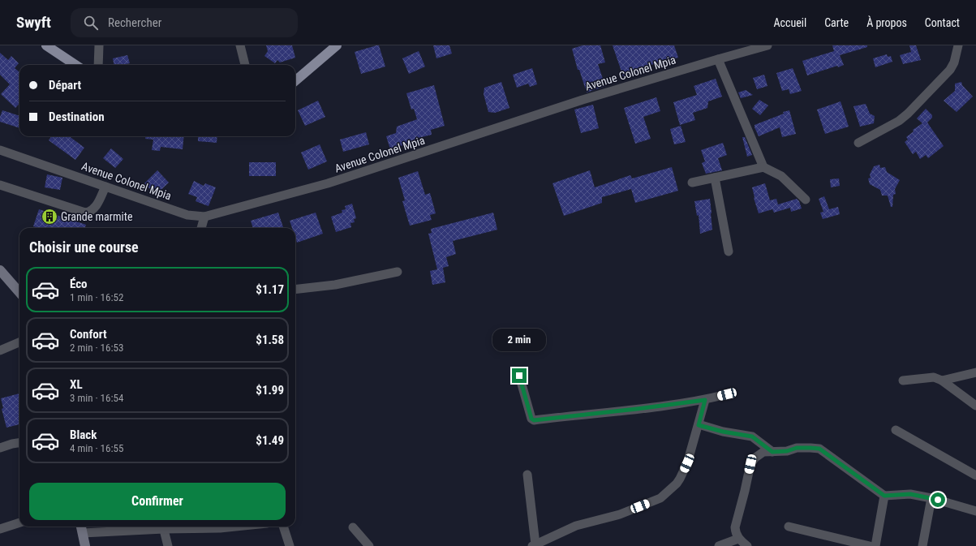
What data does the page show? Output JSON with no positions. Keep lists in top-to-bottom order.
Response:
{
  "streets": {
    "street": ["Avenue Colonel Mpia"]
  },
  "places": {
    "building": ["Grande marmite"]
  },
  "page": {
    "header": "Swyft",
    "search": "Rechercher",
    "nav": [
      "Accueil",
      "Carte",
      "À propos",
      "Contact"
    ],
    "banner": ["Départ", "Destination"],
    "heading": "Choisir une course",
    "list": [
      {
        "name": "Éco",
        "note": "1 min · 16:52",
        "value": "$1.17"
      },
      {
        "name": "Confort",
        "note": "2 min · 16:53",
        "value": "$1.58"
      },
      {
        "name": "XL",
        "note": "3 min · 16:54",
        "value": "$1.99"
      },
      {
        "name": "Black",
        "note": "4 min · 16:55",
        "value": "$1.49"
      }
    ],
    "bubble": "2 min",
    "buttons": "Confirmer"
  }
}
